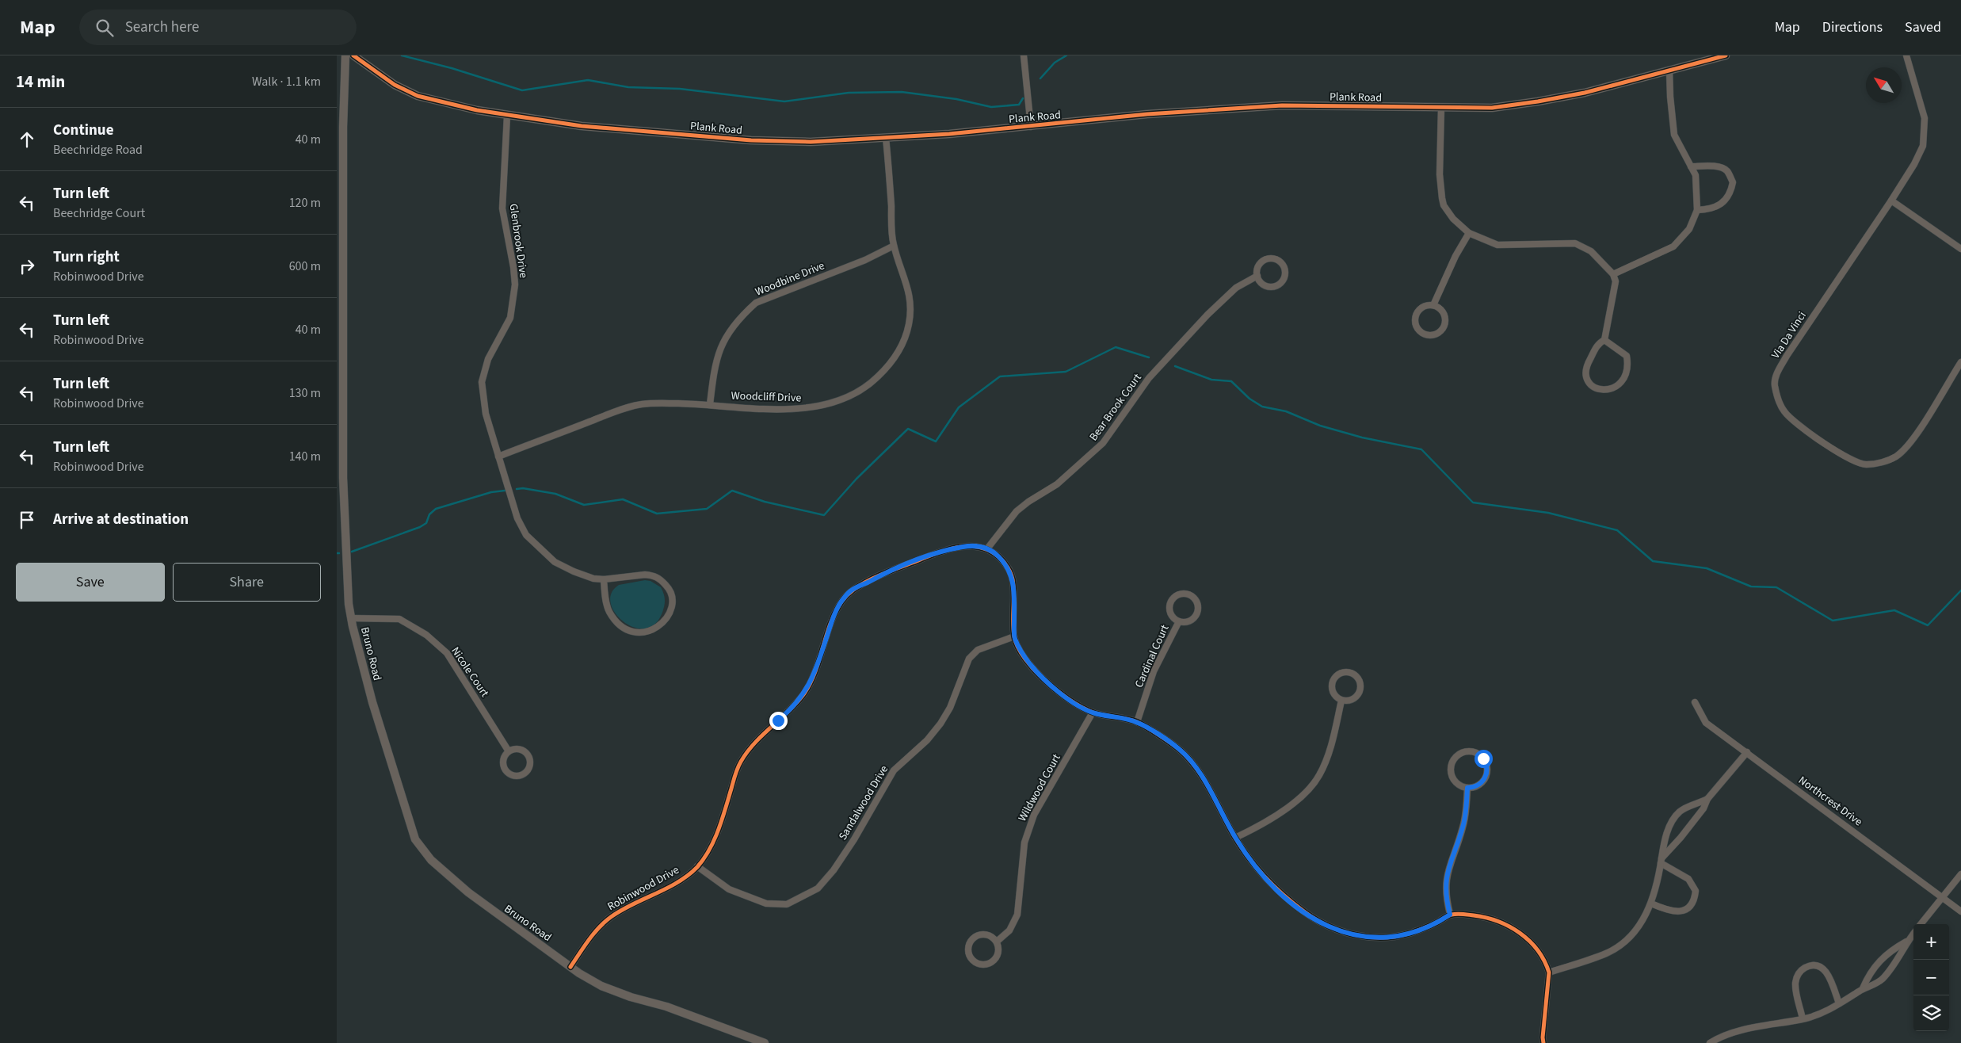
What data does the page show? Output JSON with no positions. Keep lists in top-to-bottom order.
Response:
{
  "streets": {
    "street": [
      "Plank Road",
      "Glenbrook Drive",
      "Woodbine Drive",
      "Via Da Vinci",
      "Woodcliff Drive",
      "Bear Brook Court",
      "Bruno Road",
      "Cardinal Court",
      "Nicole Court",
      "Wildwood Court",
      "Northcrest Drive",
      "Sandalwood Drive",
      "Robinwood Drive"
    ]
  },
  "crossings": [
    ["Plank Road", "Glenbrook Drive"],
    ["Plank Road", "Woodcliff Drive"],
    ["Glenbrook Drive", "Woodcliff Drive"],
    ["Woodbine Drive", "Woodcliff Drive"],
    ["Bear Brook Court", "Robinwood Drive"],
    ["Bruno Road", "Nicole Court"],
    ["Bruno Road", "Robinwood Drive"],
    ["Sandalwood Drive", "Robinwood Drive"]
  ],
  "north": "top left",
  "page": {
    "header": "Map",
    "search": "Search here",
    "nav": ["Map", "Directions", "Saved"],
    "heading": ["14 min", "Walk · 1.1 km"],
    "list": [
      ["Continue", "Beechridge Road", "40 m"],
      ["Turn left", "Beechridge Court", "120 m"],
      ["Turn right", "Robinwood Drive", "600 m"],
      ["Turn left", "Robinwood Drive", "40 m"],
      ["Turn left", "Robinwood Drive", "130 m"],
      ["Turn left", "Robinwood Drive", "140 m"],
      "Arrive at destination"
    ],
    "buttons": ["Save", "Share"],
    "map_buttons": ["+", "−"]
  }
}
